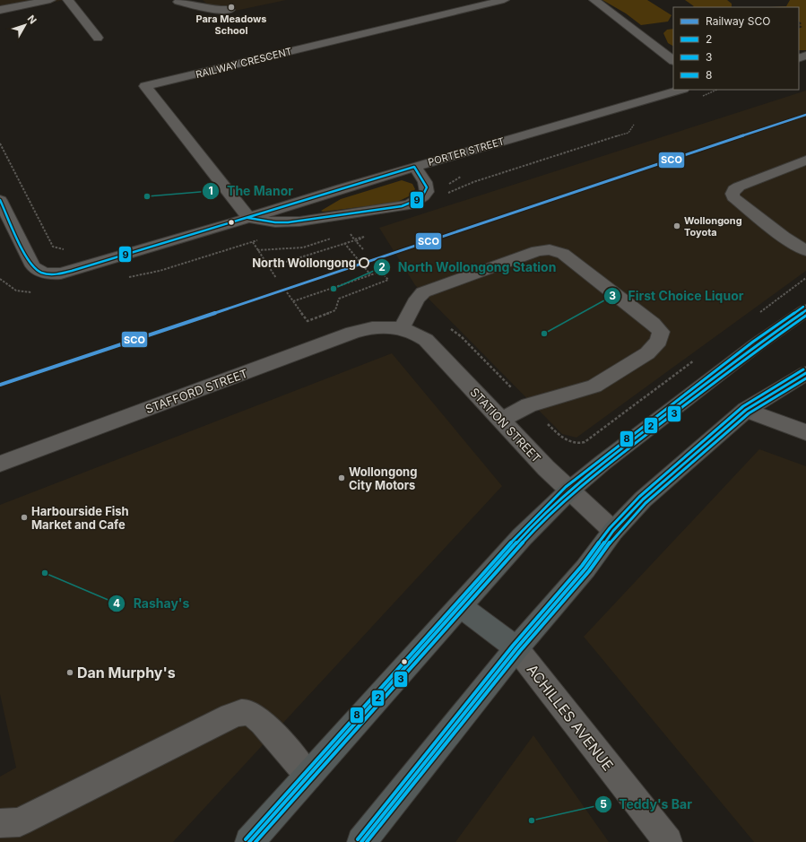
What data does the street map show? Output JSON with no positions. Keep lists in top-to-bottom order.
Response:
{
  "streets": {
    "main road": ["ACHILLES AVENUE"],
    "street": [
      "RAILWAY CRESCENT",
      "PORTER STREET",
      "STAFFORD STREET",
      "STATION STREET"
    ]
  },
  "crossings": [
    ["RAILWAY CRESCENT", "PORTER STREET"],
    ["STAFFORD STREET", "STATION STREET"]
  ],
  "places": [
    "Para Meadows School",
    "The Manor",
    "Wollongong Toyota",
    "North Wollongong",
    "North Wollongong Station",
    "First Choice Liquor",
    "Wollongong City Motors",
    "Harbourside Fish Market and Cafe",
    "Rashay's",
    "Dan Murphy's",
    "Teddy's Bar"
  ],
  "lines": [
    "rail line SCO",
    "transit line 9",
    "transit line 8",
    "transit line 2",
    "transit line 3"
  ],
  "legend": [
    "Railway SCO",
    "2",
    "3",
    "8"
  ],
  "north": "top right"
}
